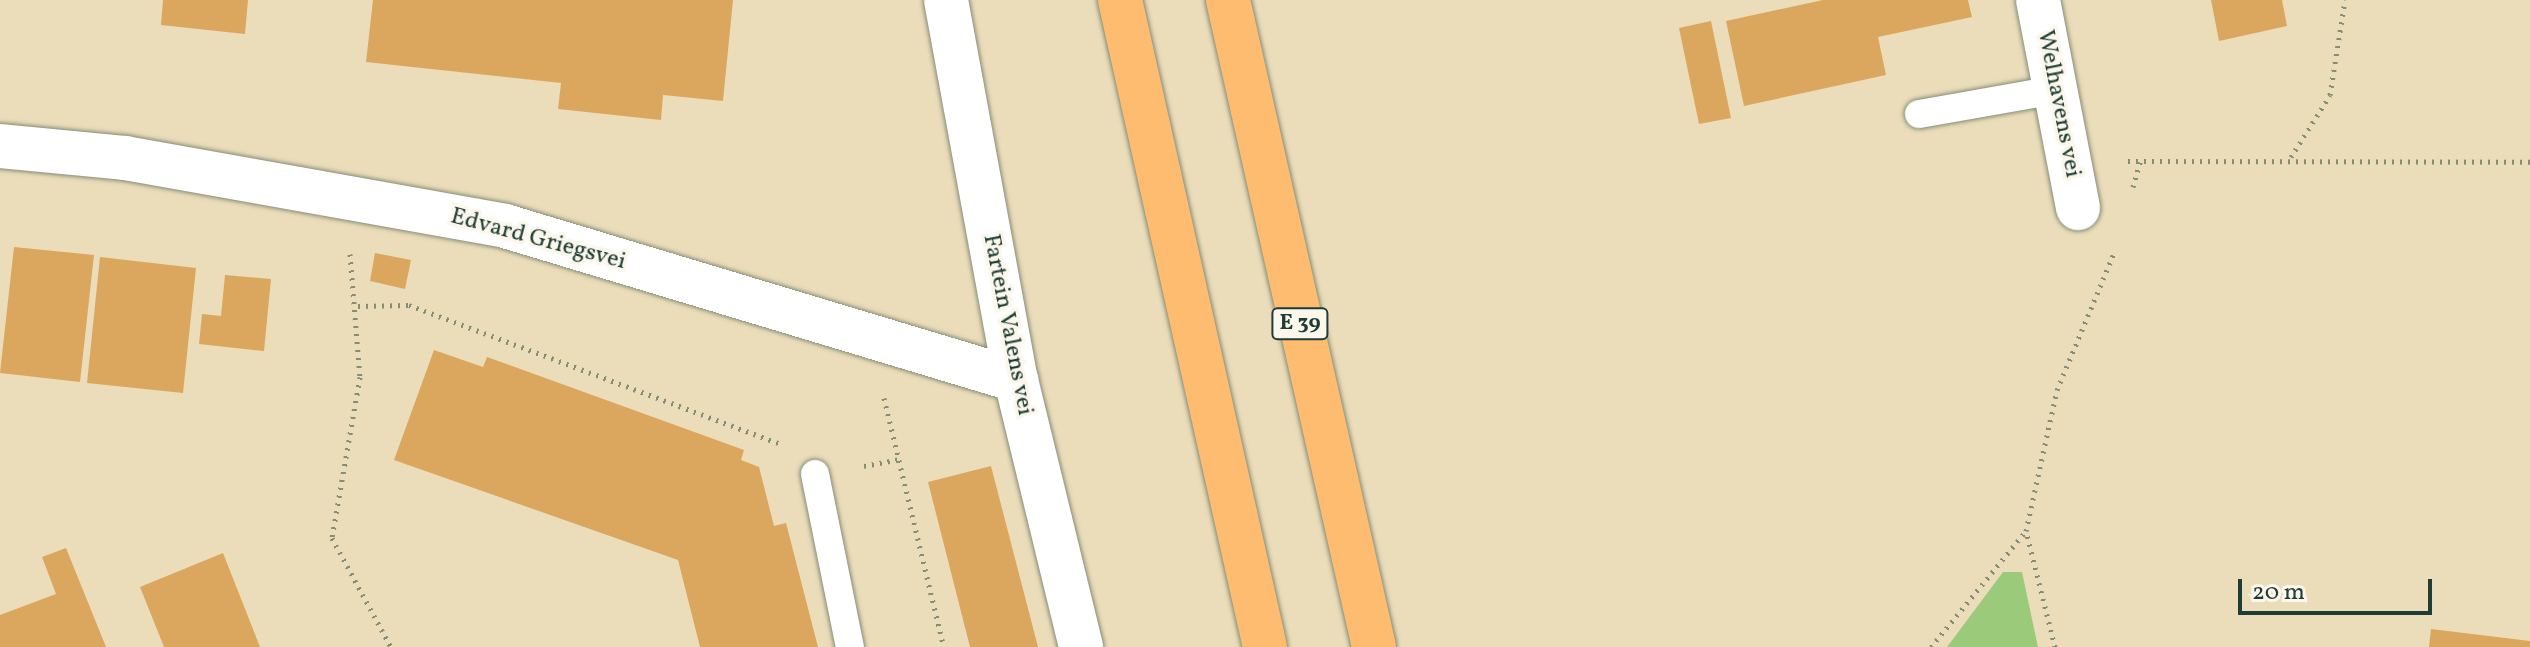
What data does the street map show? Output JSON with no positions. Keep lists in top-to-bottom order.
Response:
{
  "streets": {
    "highway": ["E 39"],
    "street": ["Welhavens vei", "Edvard Griegsvei", "Fartein Valens vei"]
  },
  "crossings": [
    ["Edvard Griegsvei", "Fartein Valens vei"]
  ],
  "scale_bar": "20 m"
}
